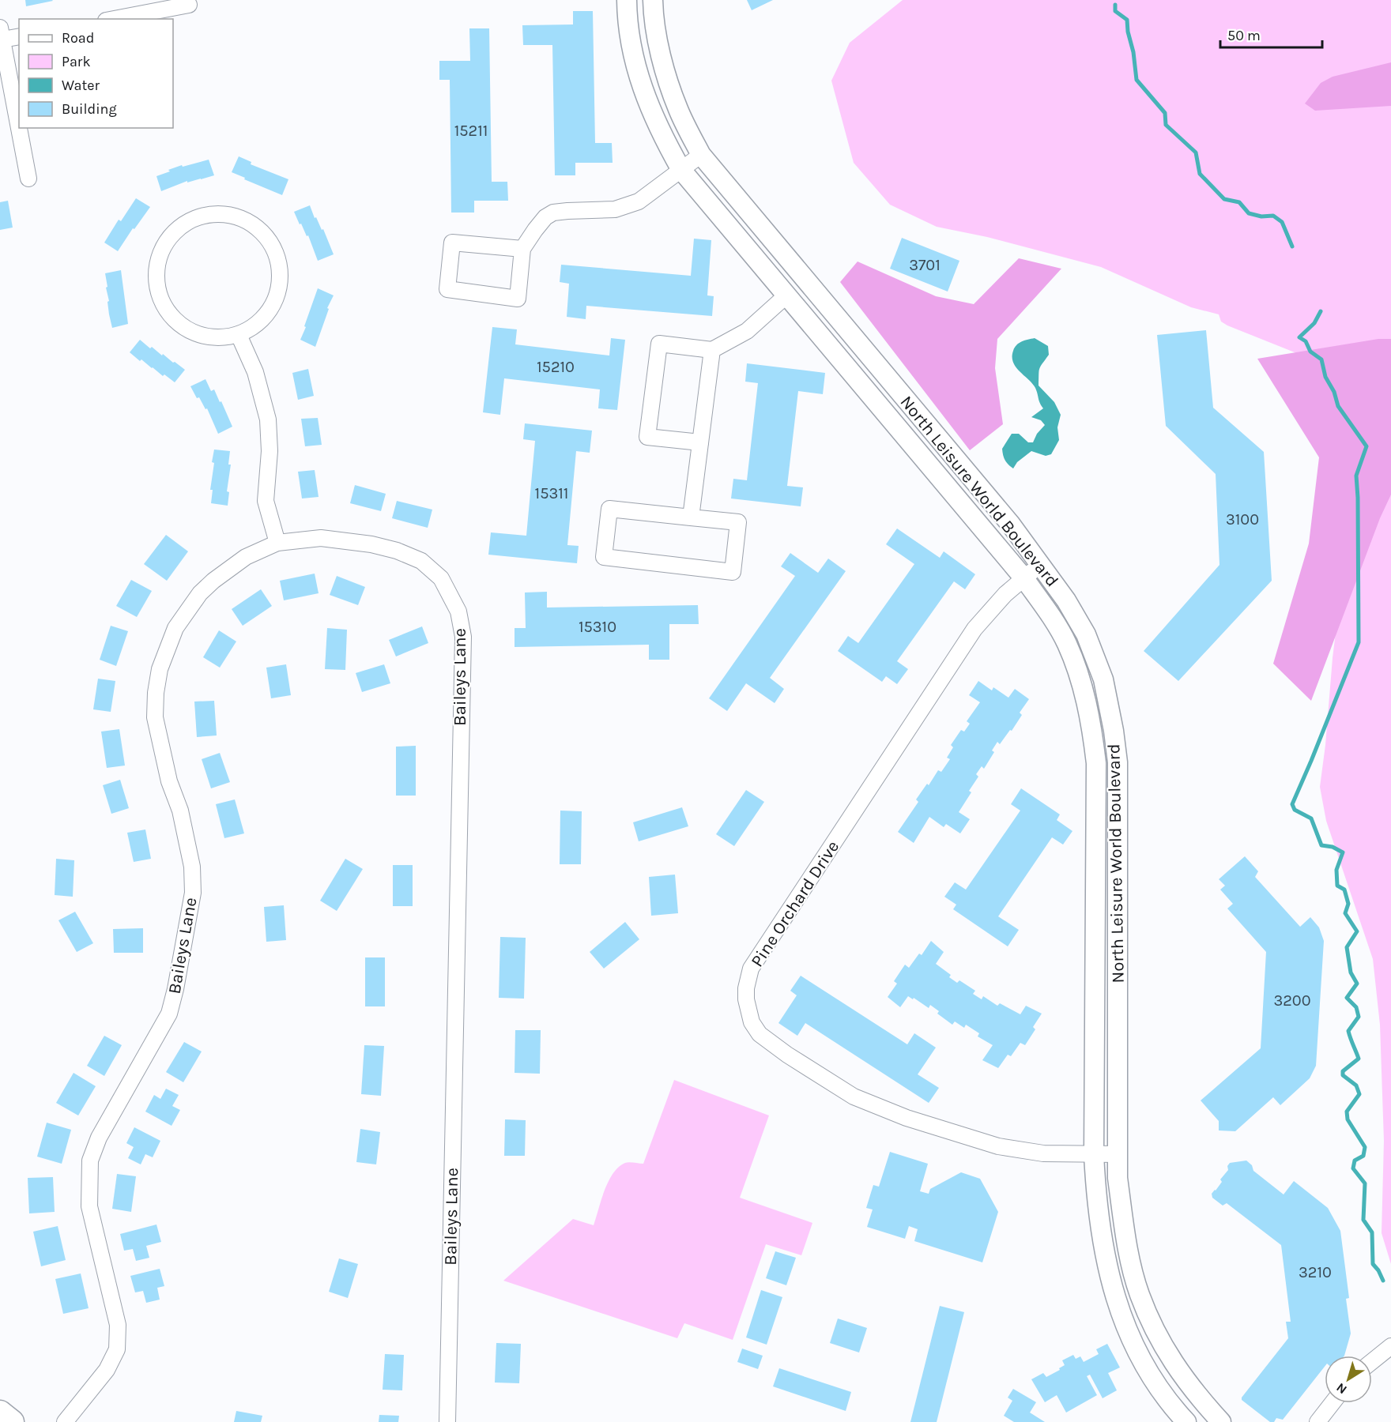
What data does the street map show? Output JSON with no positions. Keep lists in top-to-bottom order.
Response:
{
  "streets": {
    "street": ["North Leisure World Boulevard", "Baileys Lane", "Pine Orchard Drive"]
  },
  "crossings": [
    ["North Leisure World Boulevard", "Pine Orchard Drive"]
  ],
  "house_numbers": [
    "15211",
    "3701",
    "15210",
    "15311",
    "3100",
    "15310",
    "3200",
    "3210"
  ],
  "legend": [
    "Road",
    "Park",
    "Water",
    "Building"
  ],
  "scale_bar": "50 m",
  "north": "bottom left"
}
